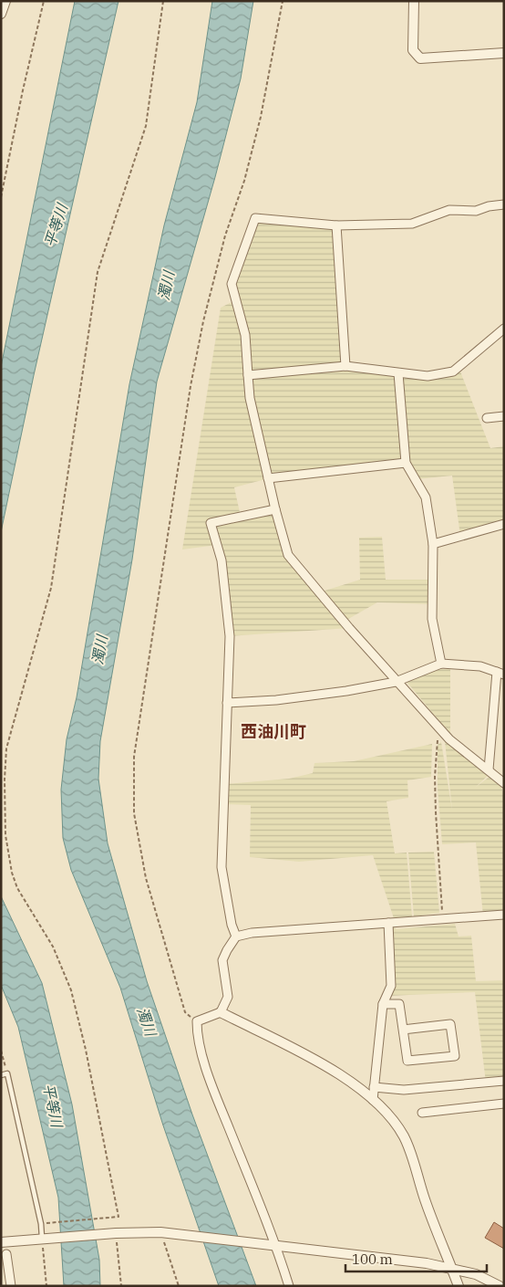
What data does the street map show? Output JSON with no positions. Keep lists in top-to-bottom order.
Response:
{
  "districts": ["西油川町"],
  "water": ["平等川", "濁川"],
  "scale_bar": "100 m"
}
